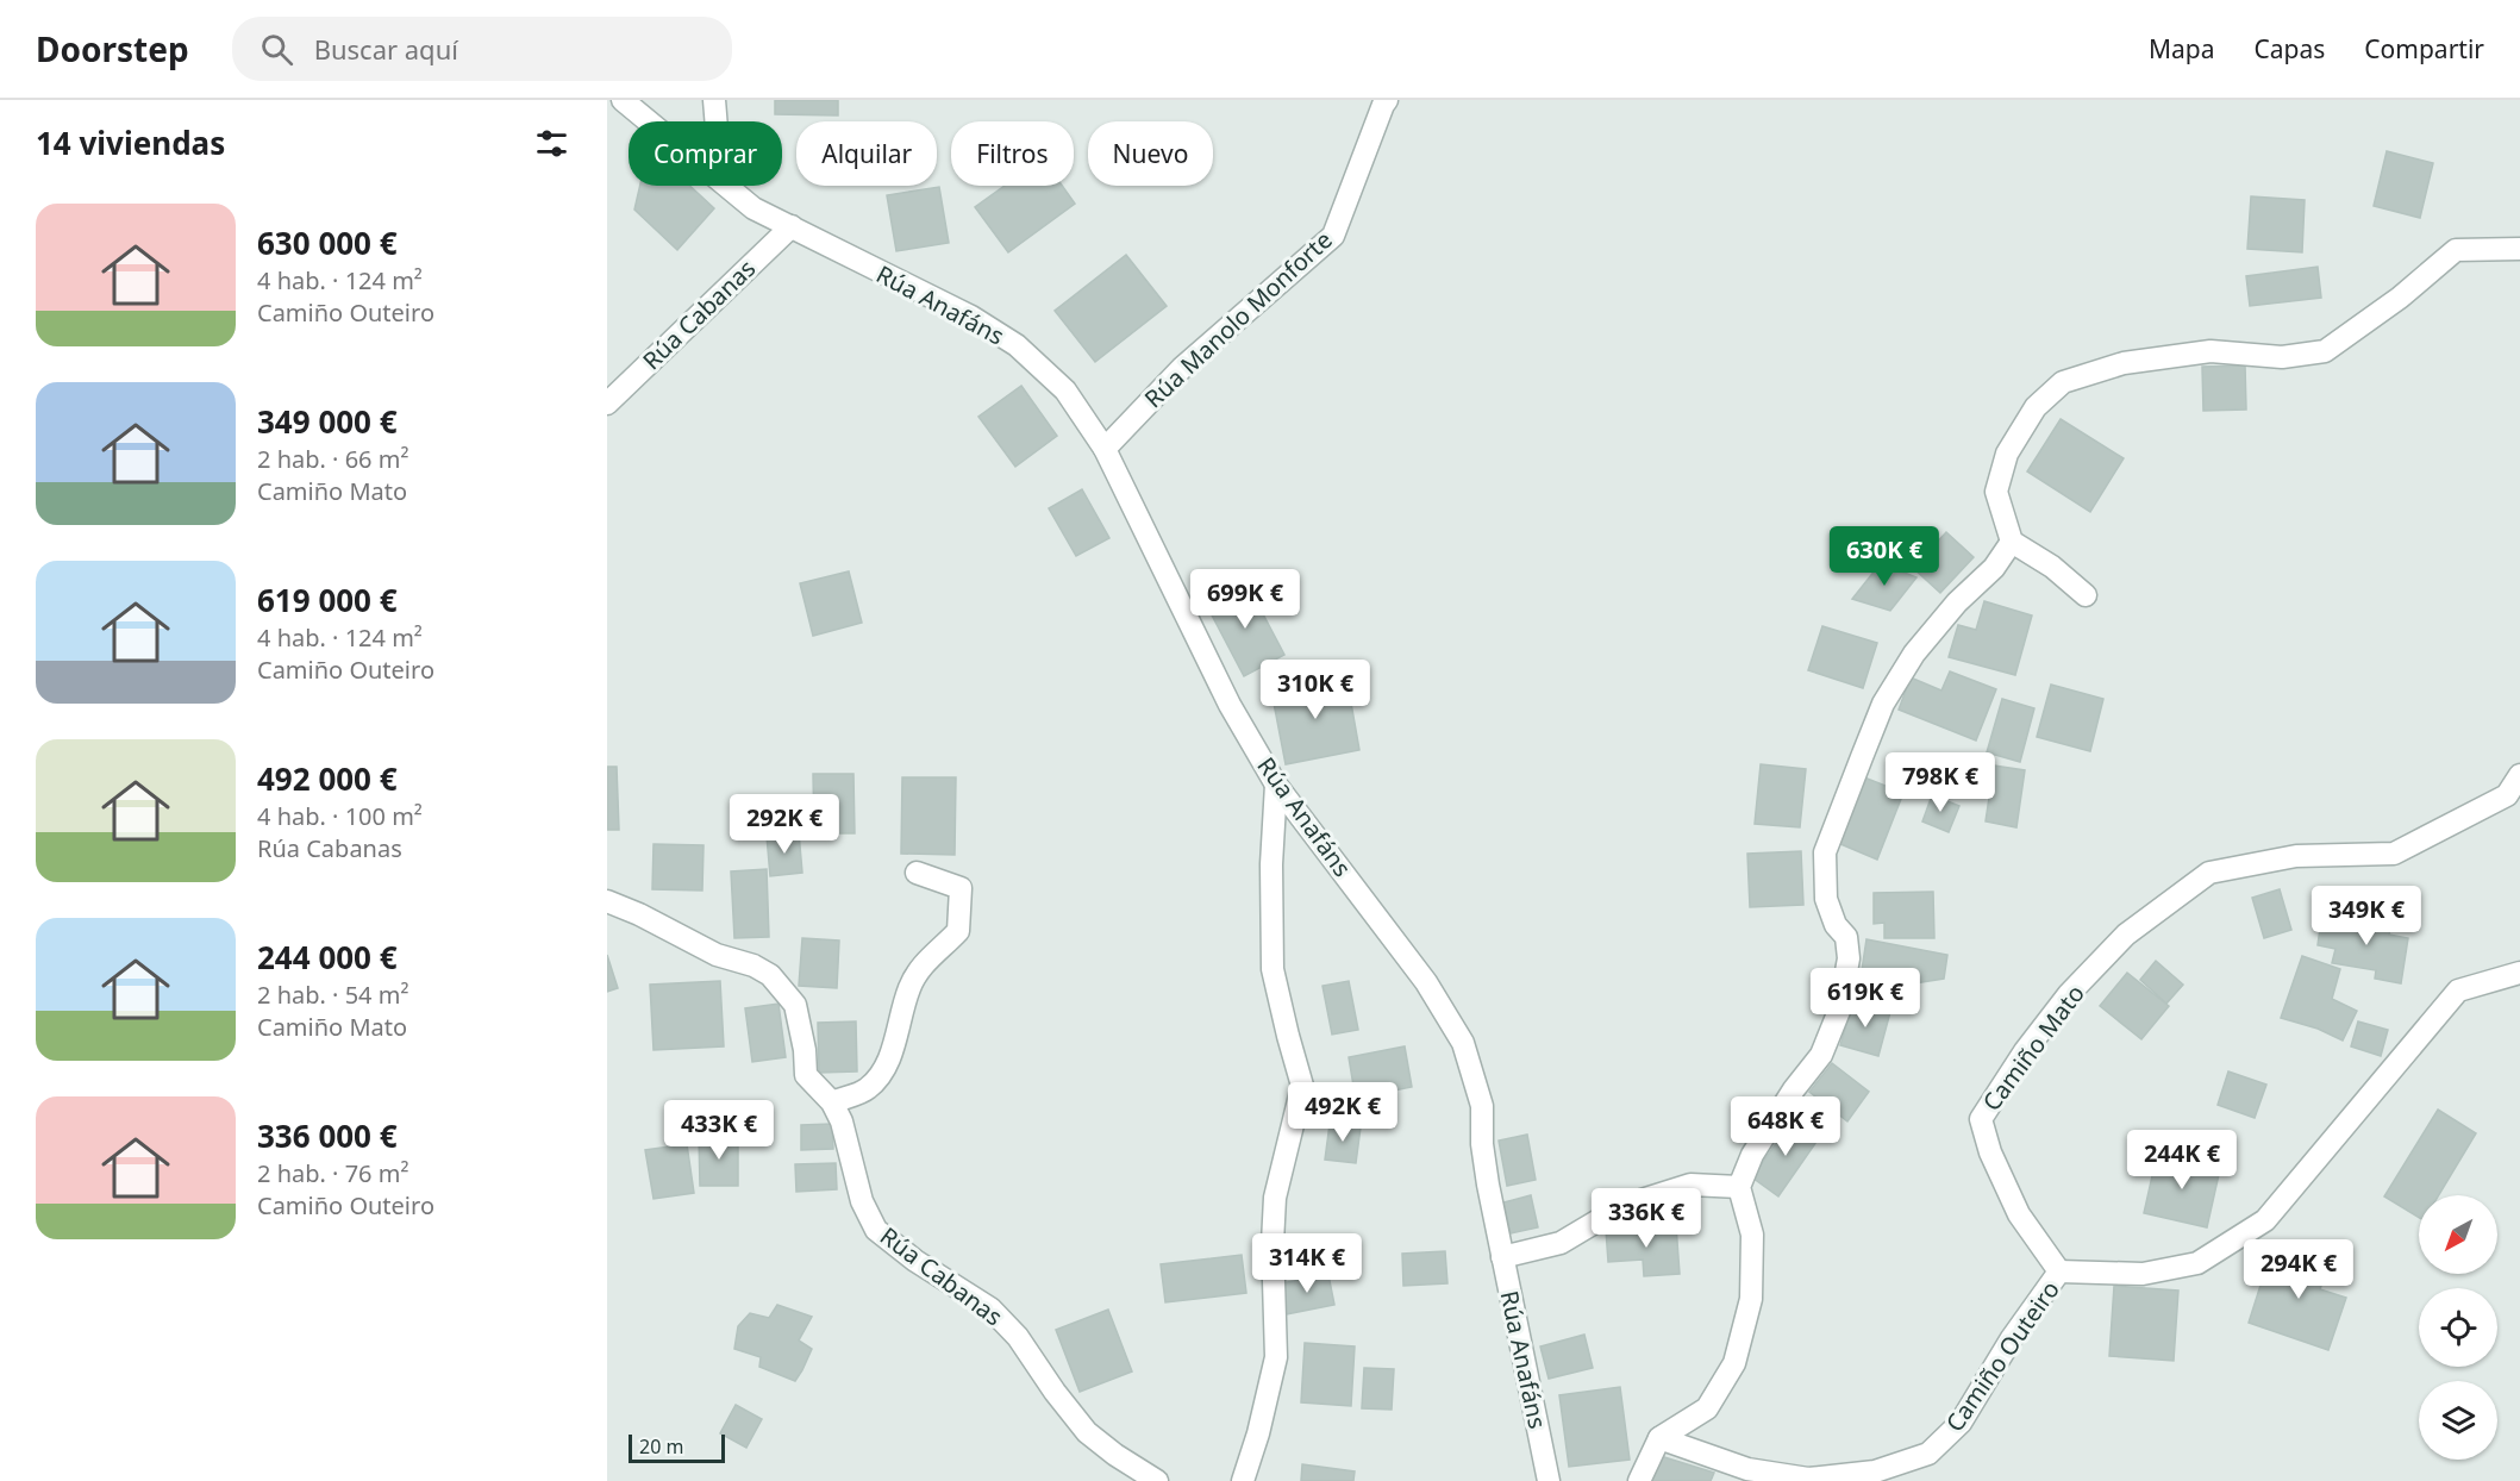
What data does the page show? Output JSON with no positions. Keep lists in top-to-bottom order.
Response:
{
  "streets": {
    "street": [
      "Rúa Anafáns",
      "Rúa Cabanas",
      "Rúa Manolo Monforte",
      "Camiño Mato",
      "Camiño Outeiro"
    ]
  },
  "crossings": [
    ["Rúa Anafáns", "Rúa Cabanas"],
    ["Rúa Anafáns", "Rúa Manolo Monforte"],
    ["Camiño Mato", "Camiño Outeiro"]
  ],
  "scale_bar": "20 m",
  "north": "bottom left",
  "page": {
    "header": "Doorstep",
    "search": "Buscar aquí",
    "nav": ["Mapa", "Capas", "Compartir"],
    "heading": "14 viviendas",
    "chip": [
      "Comprar",
      "Alquilar",
      "Filtros",
      "Nuevo"
    ],
    "list": [
      {
        "name": "630 000 €",
        "note": "4 hab. · 124 m² · Camiño Outeiro"
      },
      {
        "name": "349 000 €",
        "note": "2 hab. · 66 m² · Camiño Mato"
      },
      {
        "name": "619 000 €",
        "note": "4 hab. · 124 m² · Camiño Outeiro"
      },
      {
        "name": "492 000 €",
        "note": "4 hab. · 100 m² · Rúa Cabanas"
      },
      {
        "name": "244 000 €",
        "note": "2 hab. · 54 m² · Camiño Mato"
      },
      {
        "name": "336 000 €",
        "note": "2 hab. · 76 m² · Camiño Outeiro"
      }
    ],
    "price": [
      "630K €",
      "699K €",
      "310K €",
      "798K €",
      "292K €",
      "349K €",
      "619K €",
      "492K €",
      "648K €",
      "433K €",
      "244K €",
      "336K €",
      "314K €",
      "294K €"
    ],
    "scale": "20 m"
  }
}
